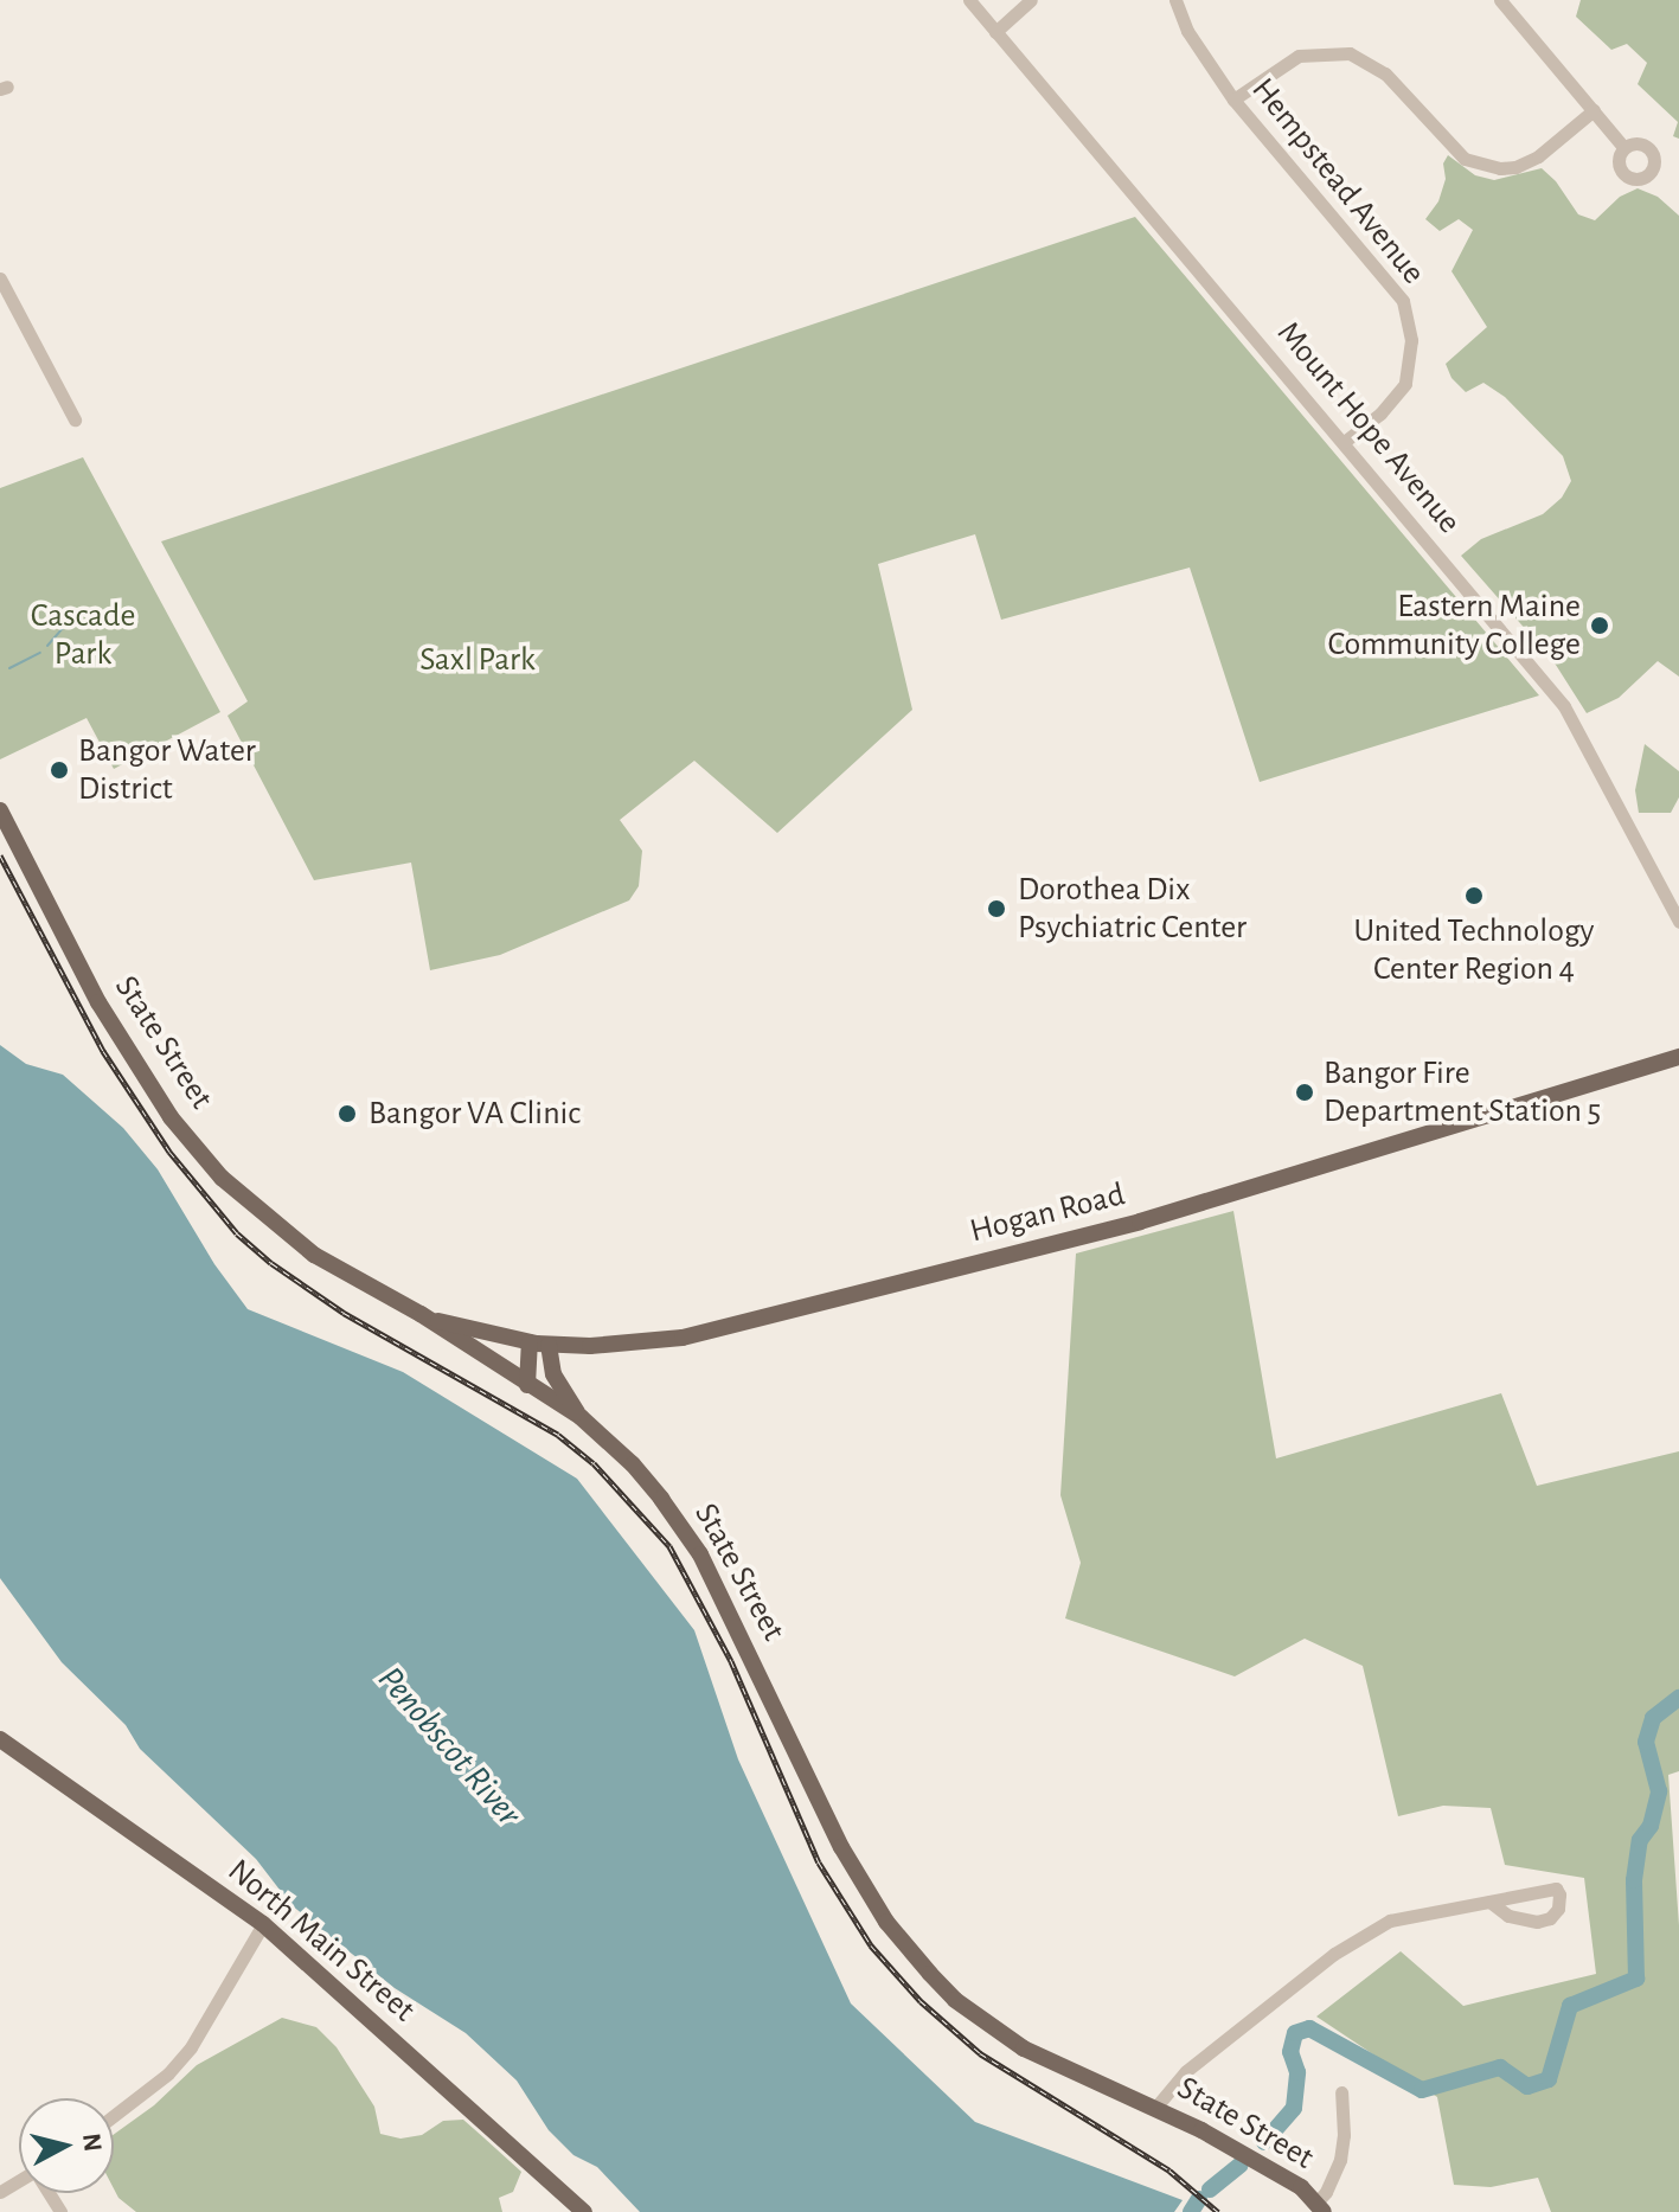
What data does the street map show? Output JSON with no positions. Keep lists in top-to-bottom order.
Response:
{
  "streets": {
    "main road": ["State Street", "Hogan Road", "North Main Street"],
    "street": ["Hempstead Avenue", "Mount Hope Avenue"]
  },
  "crossings": [
    ["Hempstead Avenue", "Mount Hope Avenue"],
    ["State Street", "Hogan Road"]
  ],
  "water": ["Penobscot River"],
  "parks": ["Cascade Park", "Saxl Park"],
  "places": [
    "Eastern Maine Community College",
    "Bangor Water District",
    "United Technology Center Region 4",
    "Dorothea Dix Psychiatric Center",
    "Bangor Fire Department Station 5",
    "Bangor VA Clinic"
  ],
  "north": "right"
}
